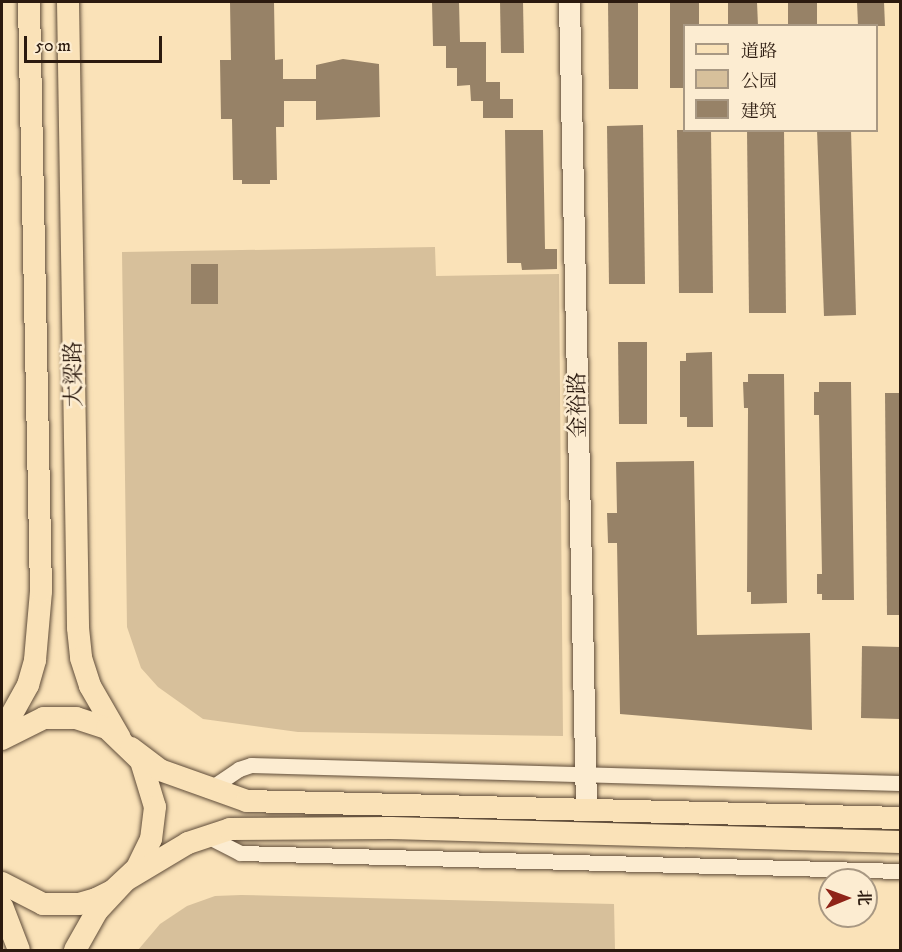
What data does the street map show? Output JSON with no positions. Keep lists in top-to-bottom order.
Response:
{
  "streets": {
    "main road": ["大梁路"],
    "street": ["金裕路"]
  },
  "legend": ["道路", "公园", "建筑"],
  "scale_bar": "50 m",
  "north": "right"
}
